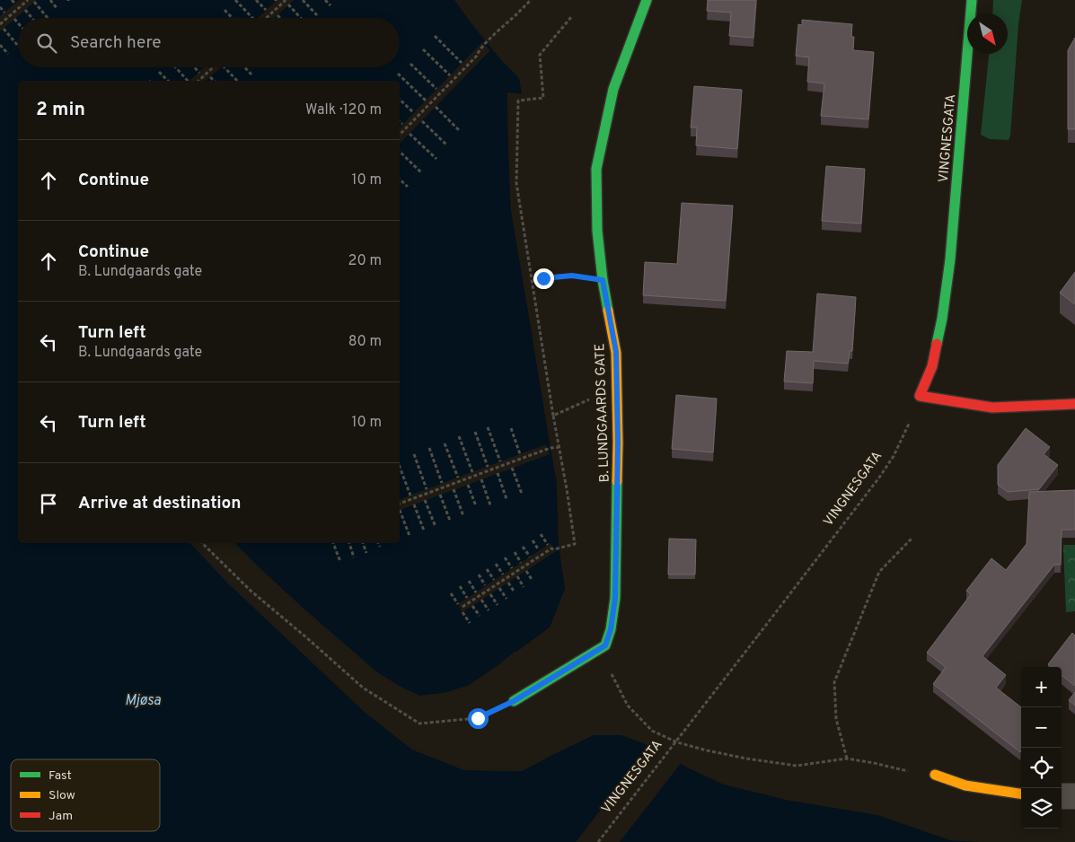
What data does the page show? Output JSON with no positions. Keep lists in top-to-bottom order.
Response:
{
  "streets": {
    "street": ["VINGNESGATA", "B. LUNDGAARDS GATE"]
  },
  "water": ["Mjøsa"],
  "legend": ["Fast", "Slow", "Jam"],
  "north": "bottom right",
  "page": {
    "search": "Search here",
    "heading": ["2 min", "Walk · 120 m"],
    "list": [
      ["Continue", "10 m"],
      ["Continue", "B. Lundgaards gate", "20 m"],
      ["Turn left", "B. Lundgaards gate", "80 m"],
      ["Turn left", "10 m"],
      "Arrive at destination"
    ],
    "map_buttons": ["+", "−"]
  }
}
